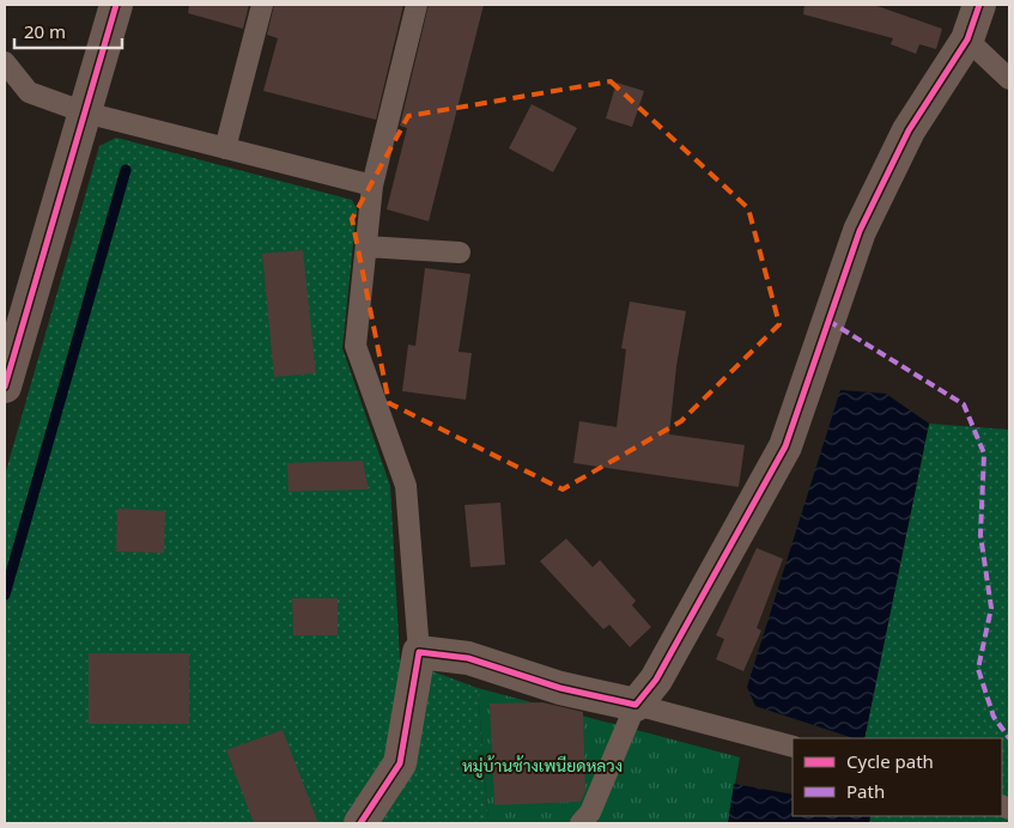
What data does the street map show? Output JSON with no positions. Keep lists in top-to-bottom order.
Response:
{
  "parks": ["หมู่บ้านช้างเพนียดหลวง"],
  "legend": ["Cycle path", "Path"],
  "scale_bar": "20 m"
}
